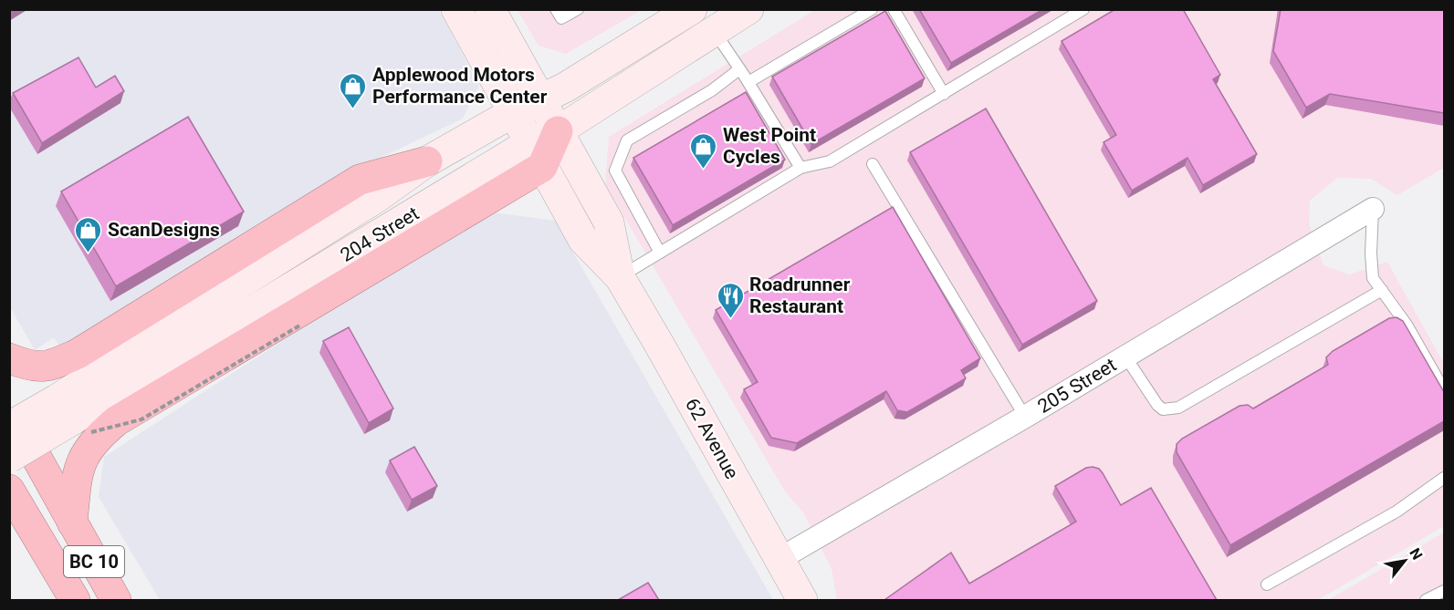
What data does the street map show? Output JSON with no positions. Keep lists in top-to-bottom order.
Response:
{
  "streets": {
    "highway": ["BC 10"],
    "main road": ["204 Street", "62 Avenue"],
    "street": ["205 Street"]
  },
  "crossings": [
    ["204 Street", "62 Avenue"],
    ["205 Street", "62 Avenue"]
  ],
  "places": {
    "shop": ["Applewood Motors Performance Center", "West Point Cycles", "ScanDesigns"],
    "restaurant": ["Roadrunner Restaurant"]
  },
  "north": "top right"
}
